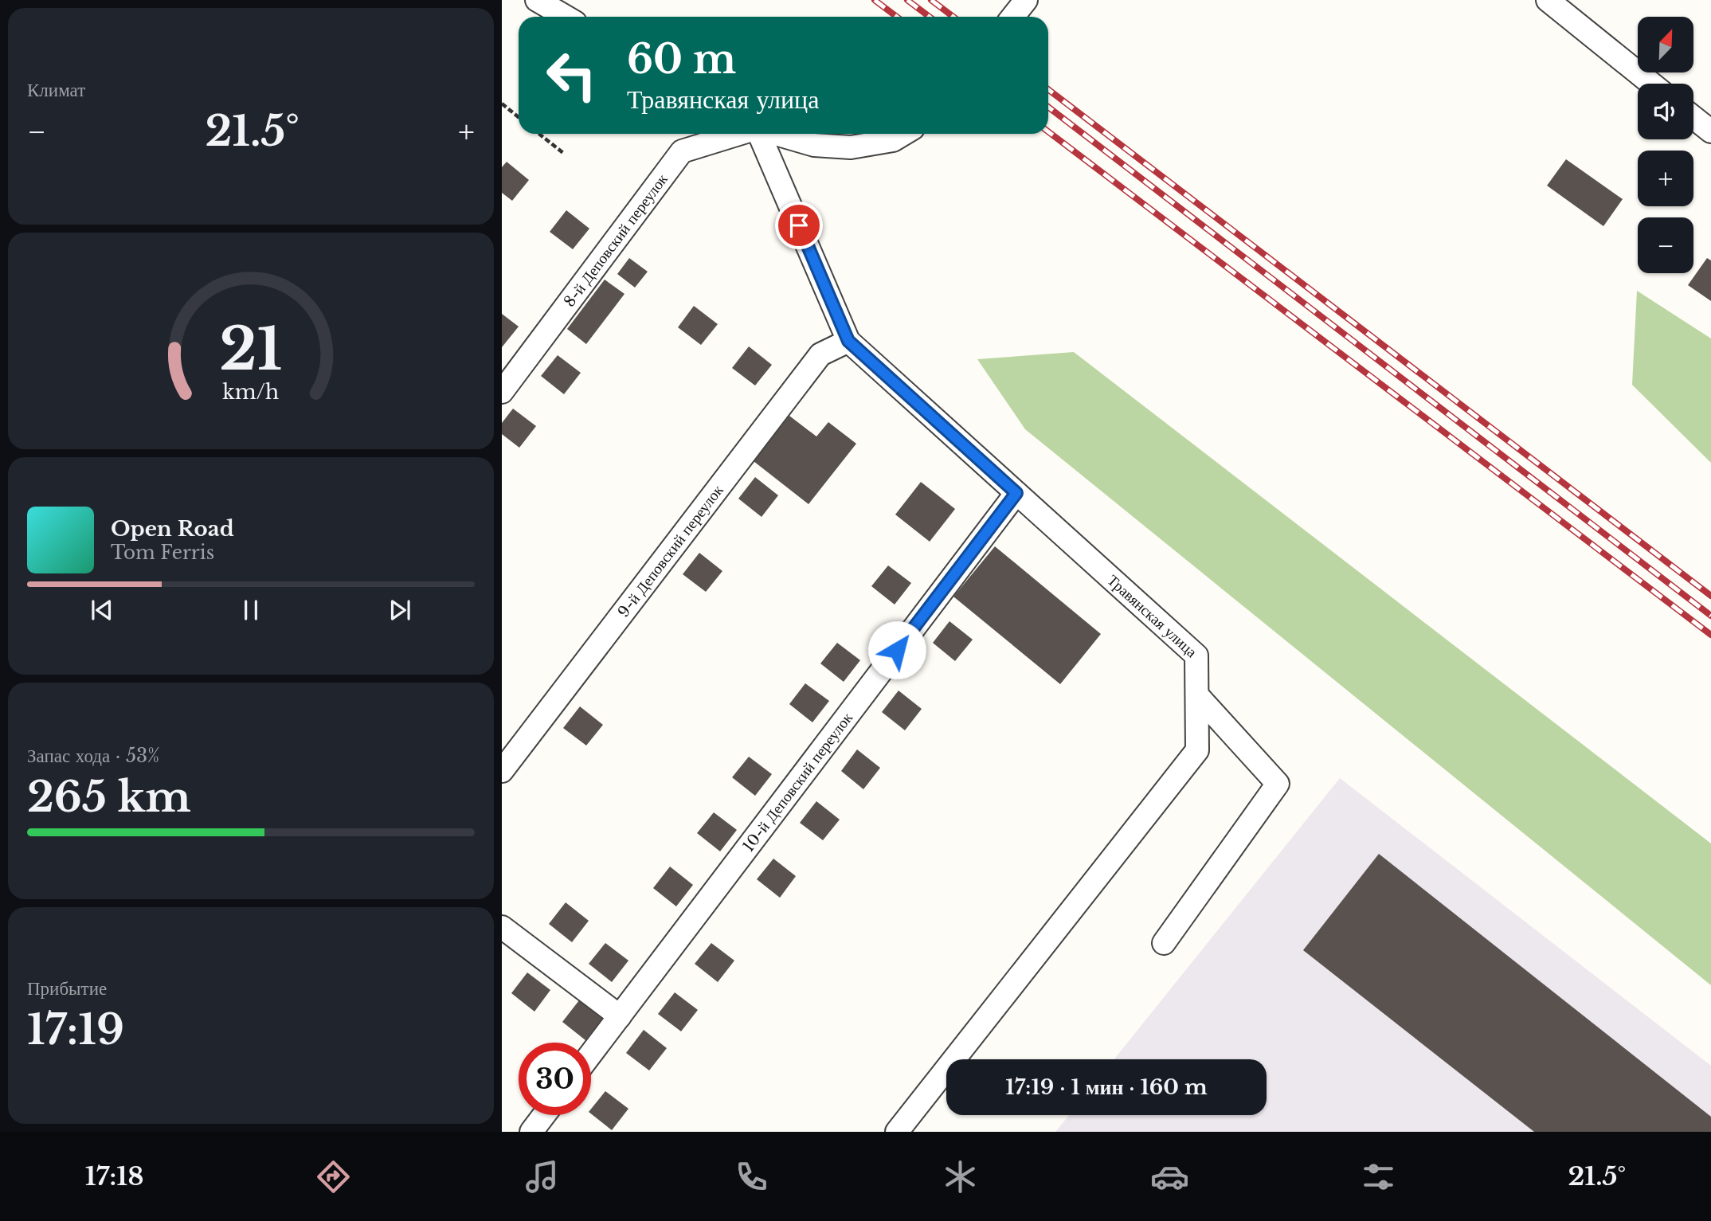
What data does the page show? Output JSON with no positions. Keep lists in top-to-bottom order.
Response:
{
  "streets": {
    "street": [
      "8-й Деповский переулок",
      "9-й Деповский переулок",
      "Травянская улица",
      "10-й Деповский переулок"
    ]
  },
  "crossings": [
    ["9-й Деповский переулок", "Травянская улица"],
    ["Травянская улица", "10-й Деповский переулок"]
  ],
  "north": "top right",
  "page": {
    "tile": [
      "Климат",
      ["Запас хода · 53%", "265 km"],
      ["Прибытие", "17:19"]
    ],
    "map_buttons": ["+", "−"],
    "turn": ["60 m", "Травянская улица"],
    "heat": ["−", "21.5°", "+"],
    "song": ["Open Road", "Tom Ferris"],
    "limit": "30",
    "trip": "17:19 · 1 мин · 160 m",
    "tabs": ["17:18", "21.5°"],
    "gauge": ["21", "km/h"]
  }
}
